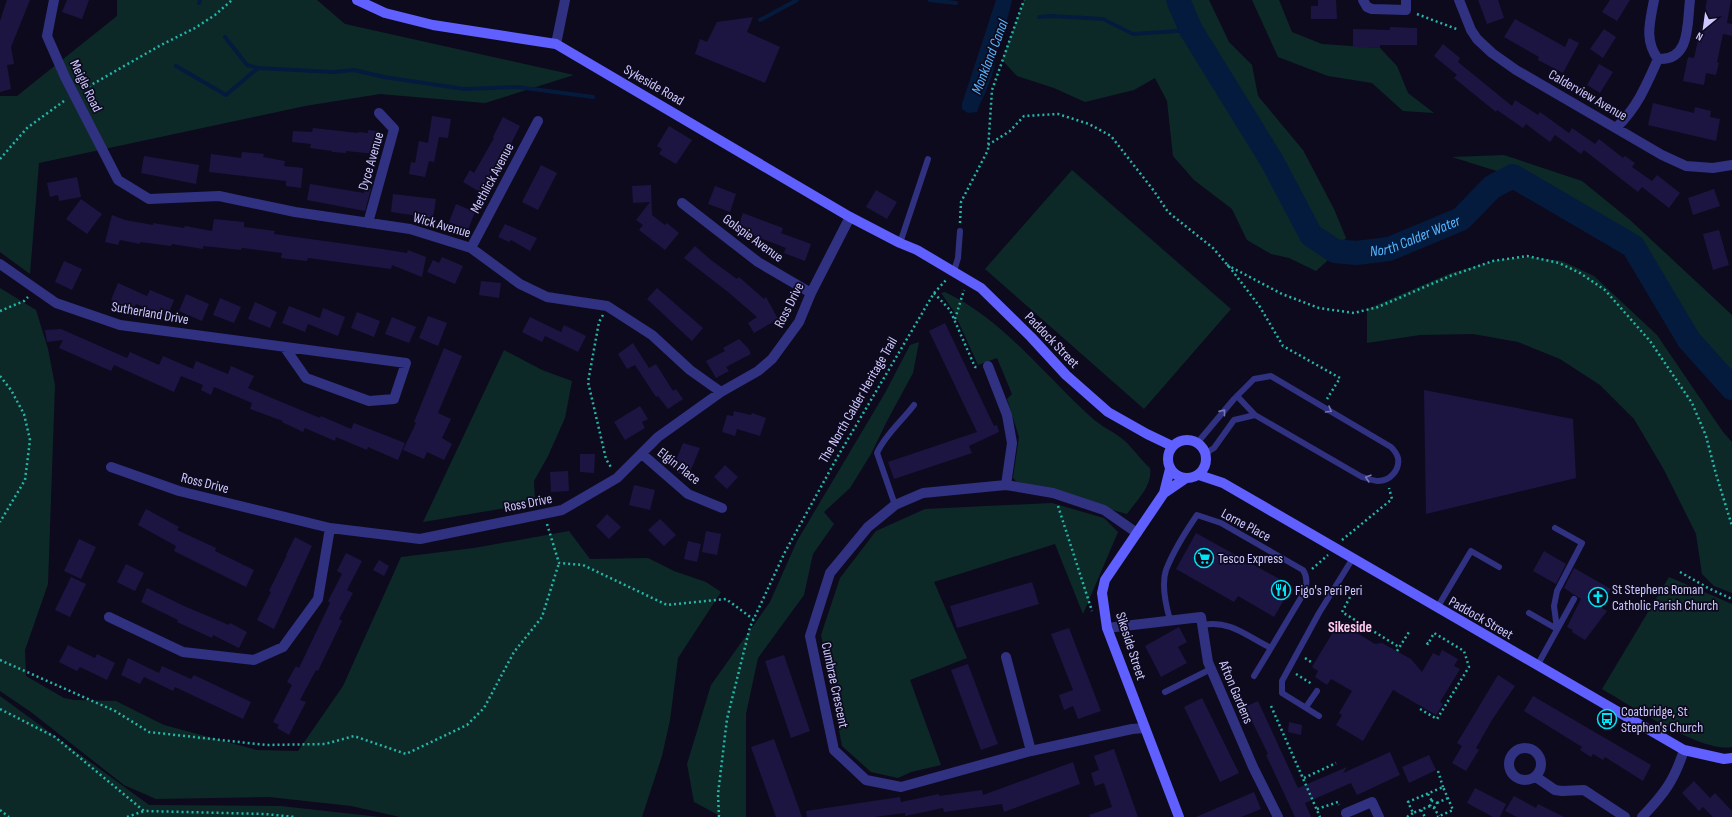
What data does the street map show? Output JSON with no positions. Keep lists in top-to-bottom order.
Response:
{
  "streets": {
    "street": [
      "Sykeside Road",
      "Meigle Road",
      "Calderview Avenue",
      "Dyce Avenue",
      "Methlick Avenue",
      "Wick Avenue",
      "Golspie Avenue",
      "Ross Drive",
      "Sutherland Drive",
      "Paddock Street",
      "Elgin Place",
      "Sikeside Street",
      "Cumbrae Crescent",
      "Afton Gardens"
    ],
    "lane": ["Lorne Place"],
    "path": ["The North Calder Heritage Trail"]
  },
  "crossings": [
    ["Sykeside Road", "Ross Drive"],
    ["Sykeside Road", "Paddock Street"],
    ["Meigle Road", "Wick Avenue"],
    ["Dyce Avenue", "Wick Avenue"],
    ["Methlick Avenue", "Wick Avenue"],
    ["Wick Avenue", "Ross Drive"],
    ["Golspie Avenue", "Ross Drive"],
    ["Ross Drive", "Elgin Place"],
    ["Paddock Street", "The North Calder Heritage Trail"],
    ["Paddock Street", "Sikeside Street"],
    ["Sikeside Street", "Cumbrae Crescent"]
  ],
  "districts": ["Sikeside"],
  "water": ["Monkland Canal", "North Calder Water"],
  "places": {
    "supermarket": ["Tesco Express"],
    "restaurant": ["Figo's Peri Peri"],
    "church": ["St Stephens Roman Catholic Parish Church"],
    "bus stop": ["Coatbridge, St Stephen's Church"]
  },
  "north": "bottom left"
}
